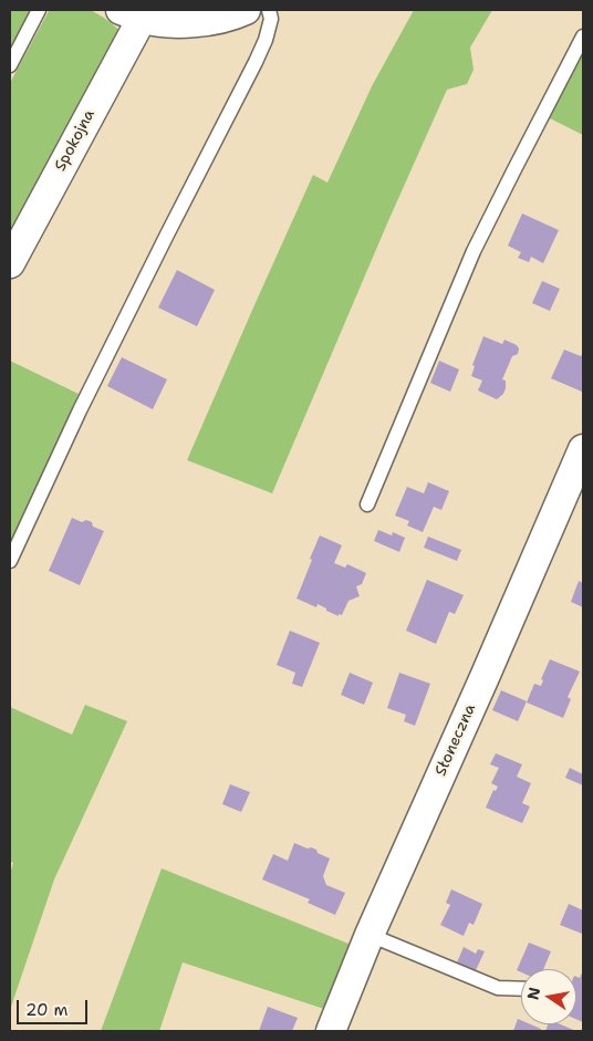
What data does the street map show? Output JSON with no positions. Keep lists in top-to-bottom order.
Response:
{
  "streets": {
    "street": ["Spokojna", "Słoneczna"]
  },
  "scale_bar": "20 m",
  "north": "left"
}
